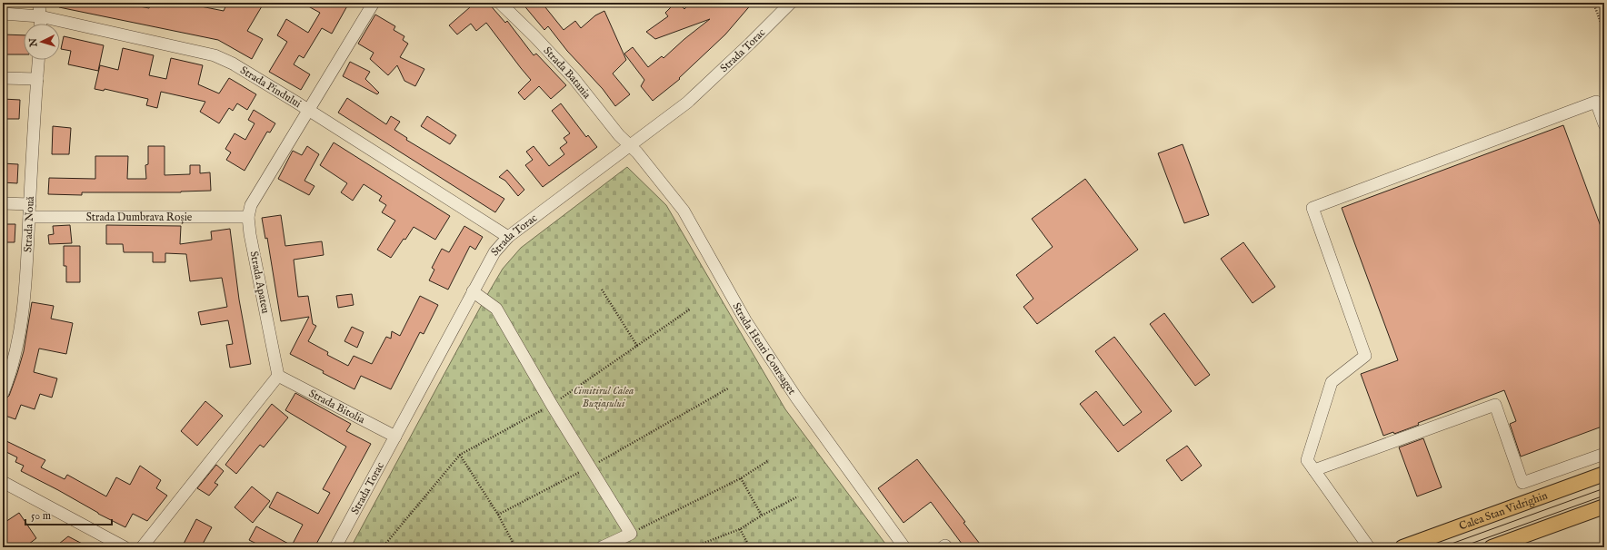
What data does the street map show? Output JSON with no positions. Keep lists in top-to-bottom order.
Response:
{
  "streets": {
    "main road": ["Calea Stan Vidrighin"],
    "street": [
      "Strada Torac",
      "Strada Batania",
      "Strada Pindului",
      "Strada Dumbrava Roșie",
      "Strada Nouă",
      "Strada Apateu",
      "Strada Henri Coursaget",
      "Strada Bitolia"
    ]
  },
  "crossings": [
    ["Strada Torac", "Strada Batania"],
    ["Strada Torac", "Strada Pindului"],
    ["Strada Torac", "Strada Henri Coursaget"],
    ["Strada Torac", "Strada Bitolia"],
    ["Strada Batania", "Strada Henri Coursaget"],
    ["Strada Pindului", "Strada Apateu"],
    ["Strada Dumbrava Roșie", "Strada Nouă"],
    ["Strada Dumbrava Roșie", "Strada Apateu"],
    ["Strada Apateu", "Strada Bitolia"]
  ],
  "parks": ["Cimitirul Calea Buziașului"],
  "scale_bar": "50 m",
  "north": "left"
}
